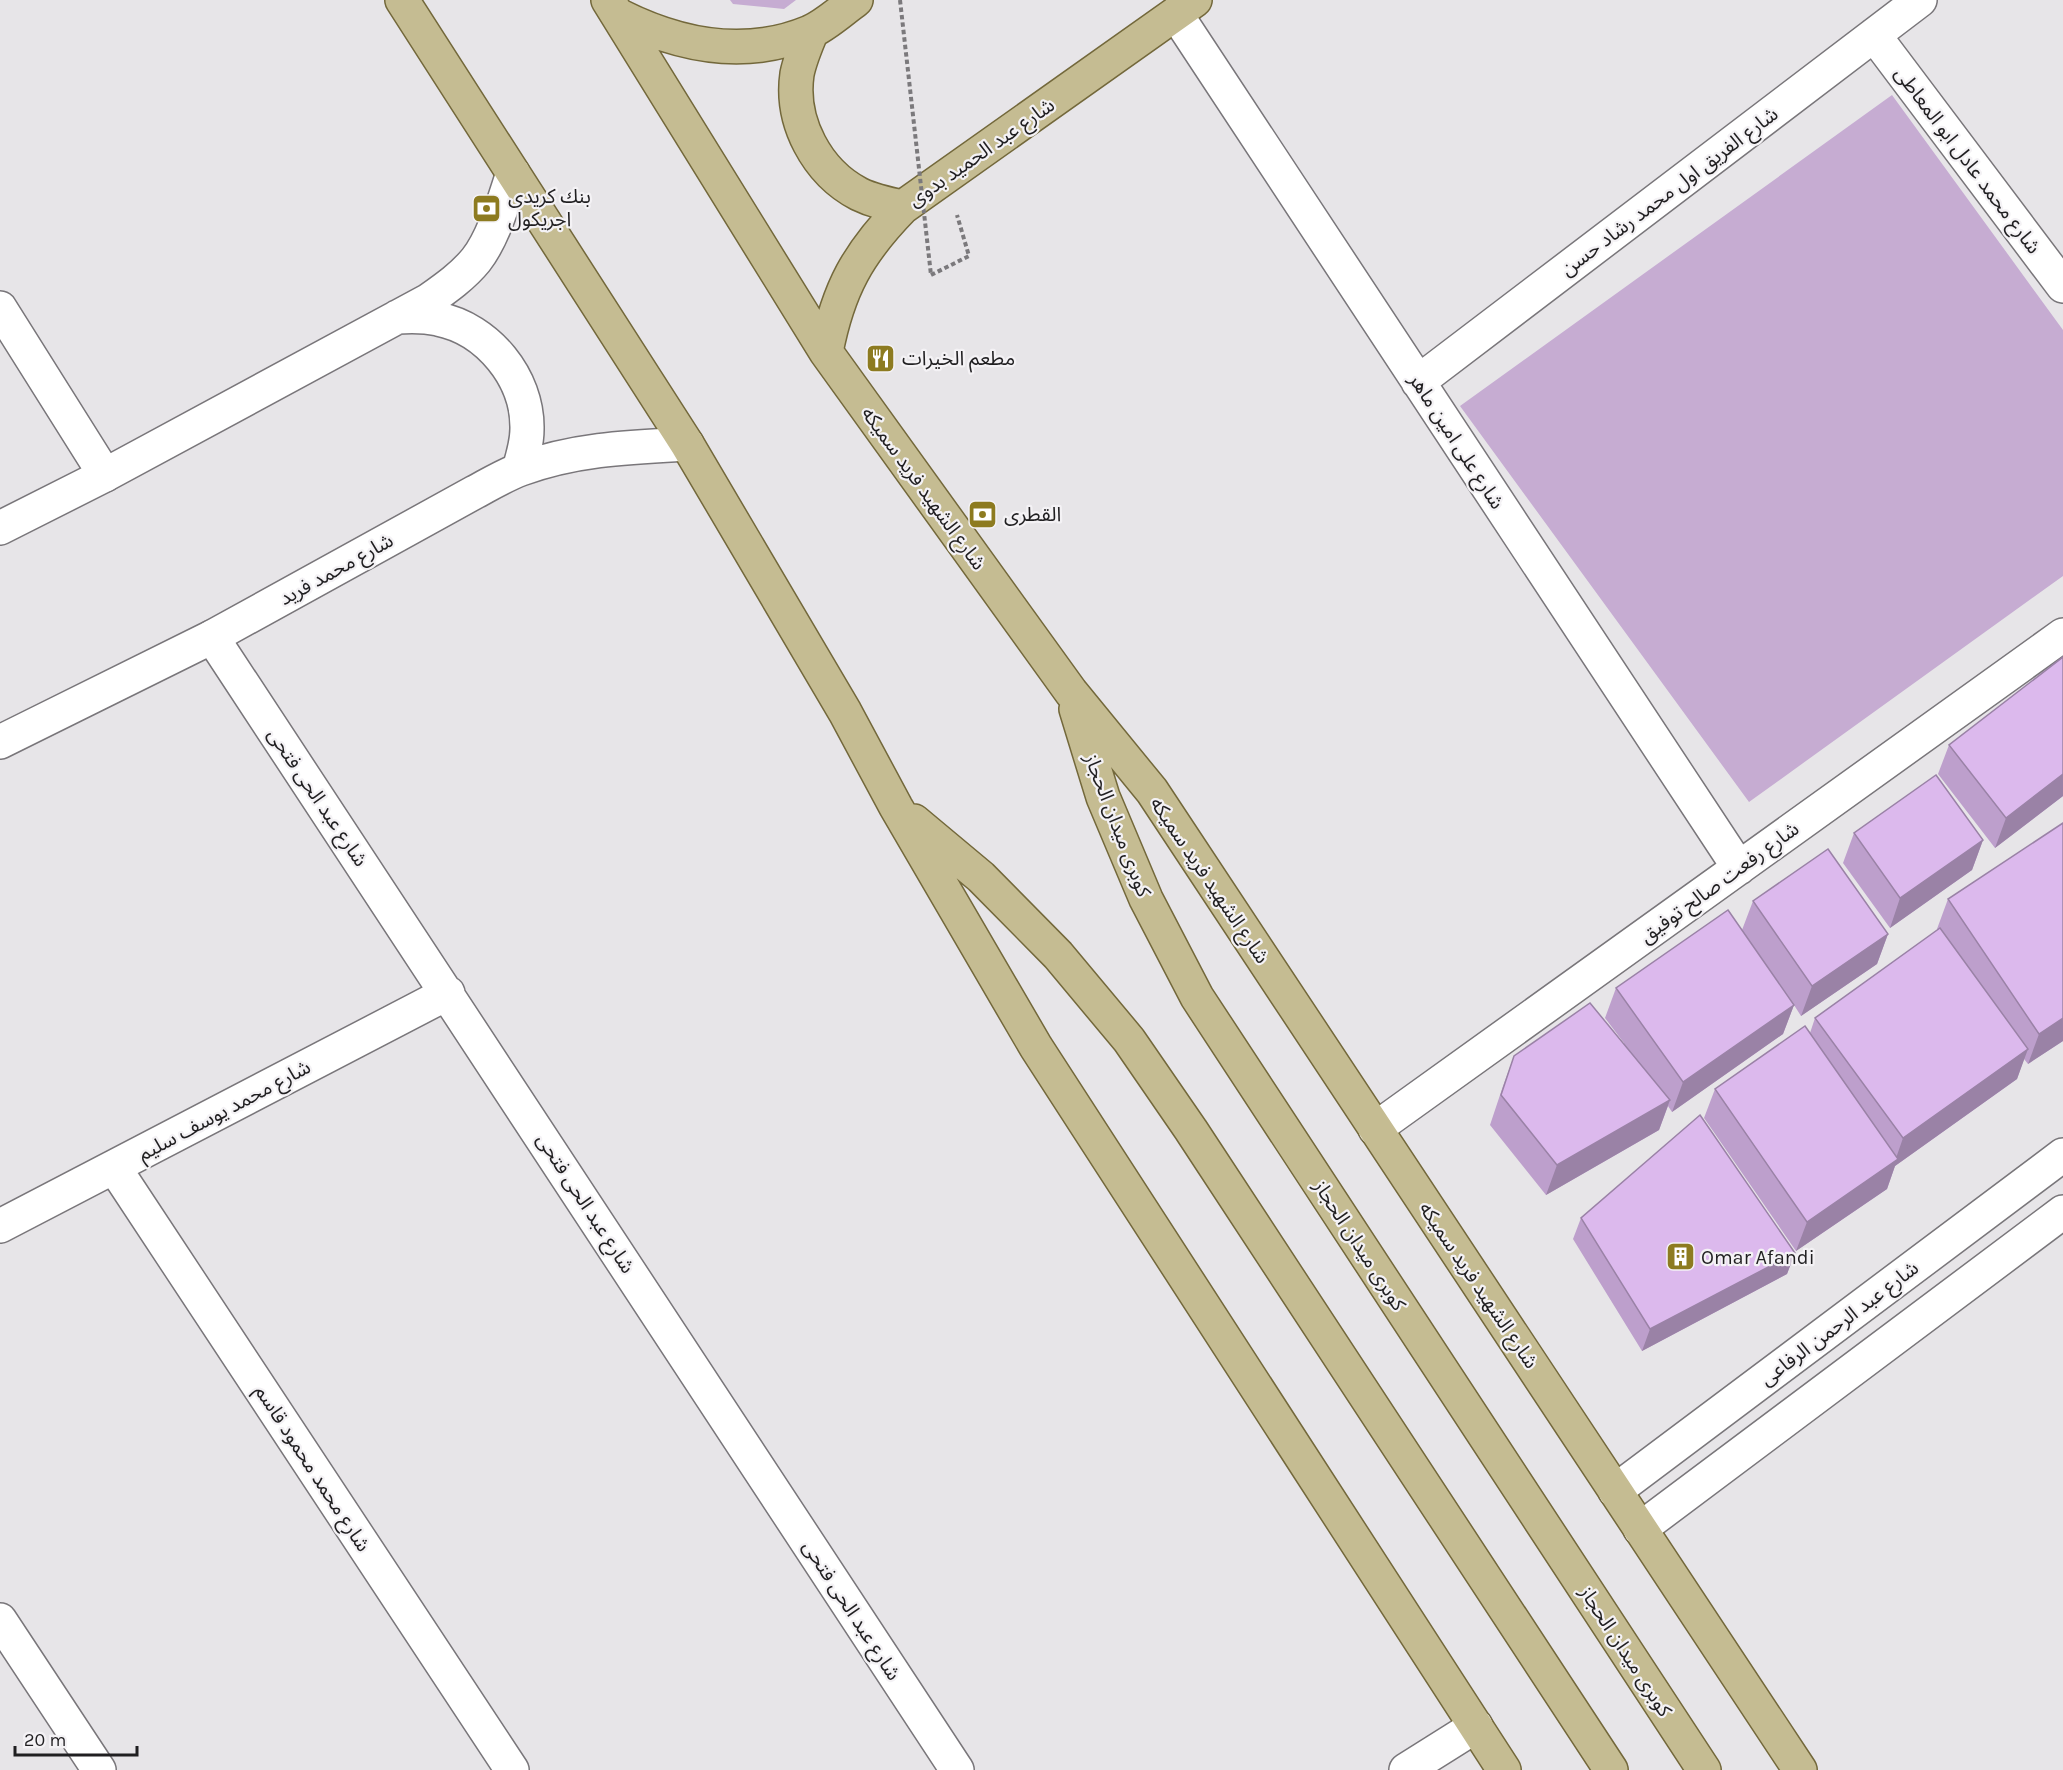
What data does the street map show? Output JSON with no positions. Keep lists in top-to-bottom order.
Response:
{
  "streets": {
    "main road": ["شارع عبد الحميد بدوى", "شارع الشهيد فريد سميكه", "كوبرى ميدان الحجاز"],
    "street": [
      "شارع محمد عادل ابو المعاطى",
      "شارع الفريق اول محمد رشاد حسن",
      "شارع على امين ماهر",
      "شارع محمد فريد",
      "شارع عبد الحى فتحى",
      "شارع رفعت صالح توفيق",
      "شارع محمد يوسف سليم",
      "شارع عبد الرحمن الرفاعى",
      "شارع محمد محمود قاسم"
    ]
  },
  "crossings": [
    ["شارع عبد الحميد بدوى", "شارع على امين ماهر"],
    ["شارع عبد الحميد بدوى", "شارع الشهيد فريد سميكه"],
    ["شارع محمد عادل ابو المعاطى", "شارع الفريق اول محمد رشاد حسن"],
    ["شارع الفريق اول محمد رشاد حسن", "شارع على امين ماهر"],
    ["شارع على امين ماهر", "شارع رفعت صالح توفيق"],
    ["شارع الشهيد فريد سميكه", "كوبرى ميدان الحجاز"],
    ["شارع الشهيد فريد سميكه", "شارع رفعت صالح توفيق"],
    ["شارع الشهيد فريد سميكه", "شارع عبد الرحمن الرفاعى"],
    ["شارع محمد فريد", "شارع عبد الحى فتحى"],
    ["شارع عبد الحى فتحى", "شارع محمد يوسف سليم"],
    ["شارع محمد يوسف سليم", "شارع محمد محمود قاسم"]
  ],
  "places": {
    "bank": ["بنك كريدى اجريكول", "القطرى"],
    "restaurant": ["مطعم الخيرات"],
    "building": ["Omar Afandi"]
  },
  "scale_bar": "20 m"
}
